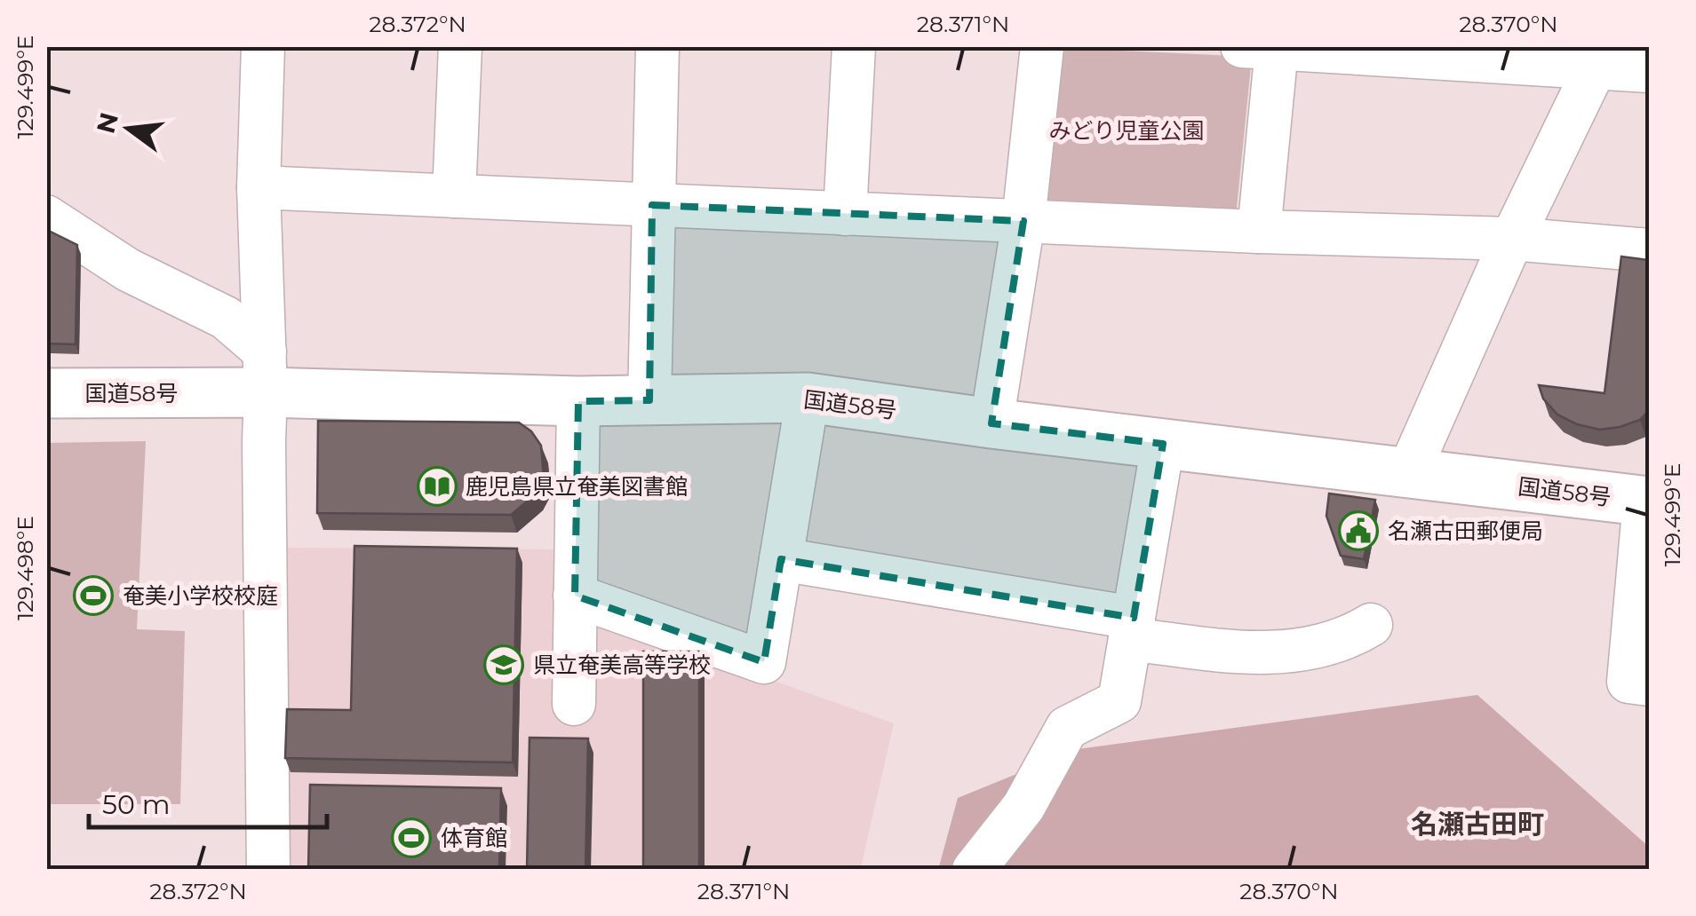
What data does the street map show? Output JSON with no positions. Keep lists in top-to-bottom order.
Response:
{
  "streets": {
    "highway": ["国道58号"]
  },
  "districts": ["名瀬古田町"],
  "parks": ["みどり児童公園"],
  "places": {
    "library": ["鹿児島県立奄美図書館"],
    "public building": ["名瀬古田郵便局"],
    "sports": ["奄美小学校校庭", "体育館"],
    "school or university": ["県立奄美高等学校"]
  },
  "scale_bar": "50 m",
  "north": "left",
  "coordinates": [
    "28.372°N",
    "28.371°N",
    "28.370°N",
    "129.499°E",
    "129.498°E"
  ]
}
